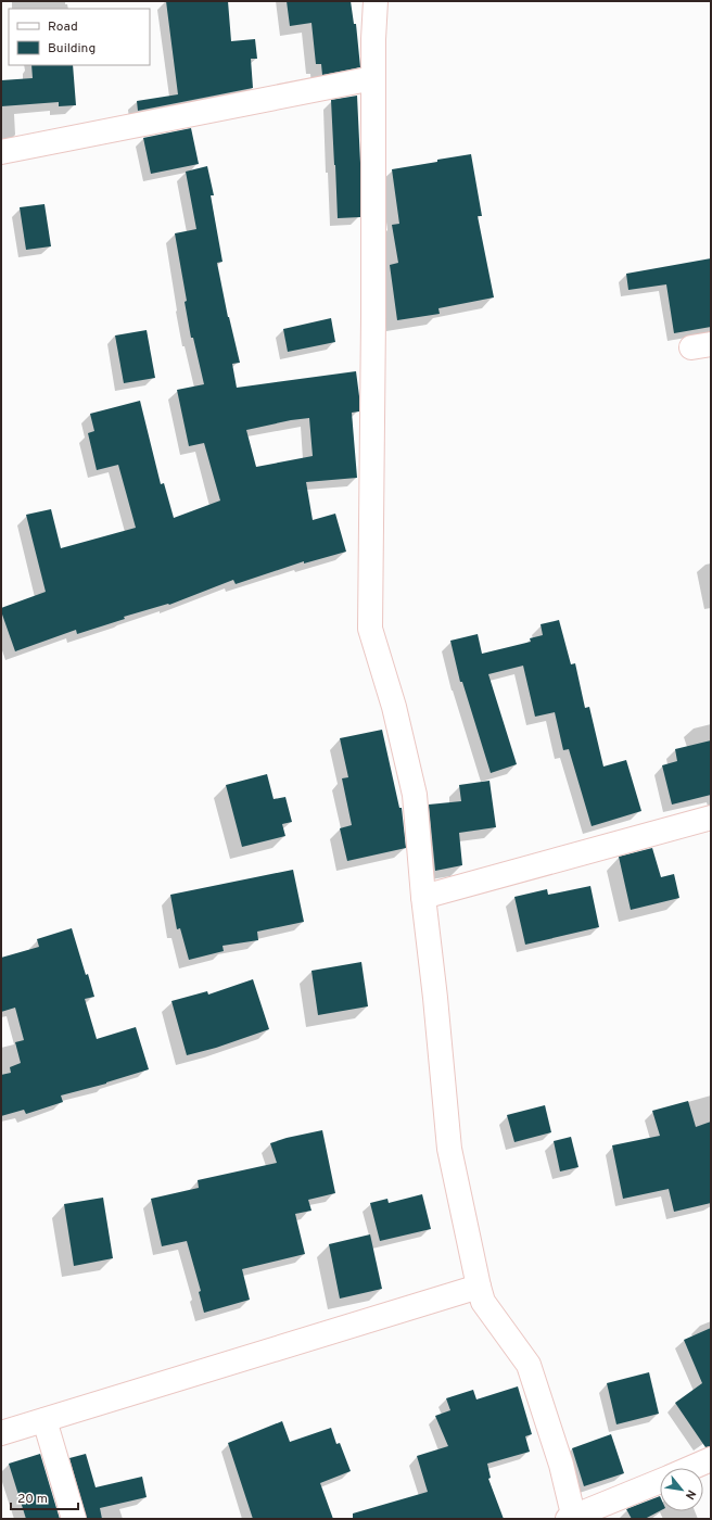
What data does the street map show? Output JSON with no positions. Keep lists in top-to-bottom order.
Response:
{
  "legend": ["Road", "Building"],
  "scale_bar": "20 m",
  "north": "bottom right"
}
